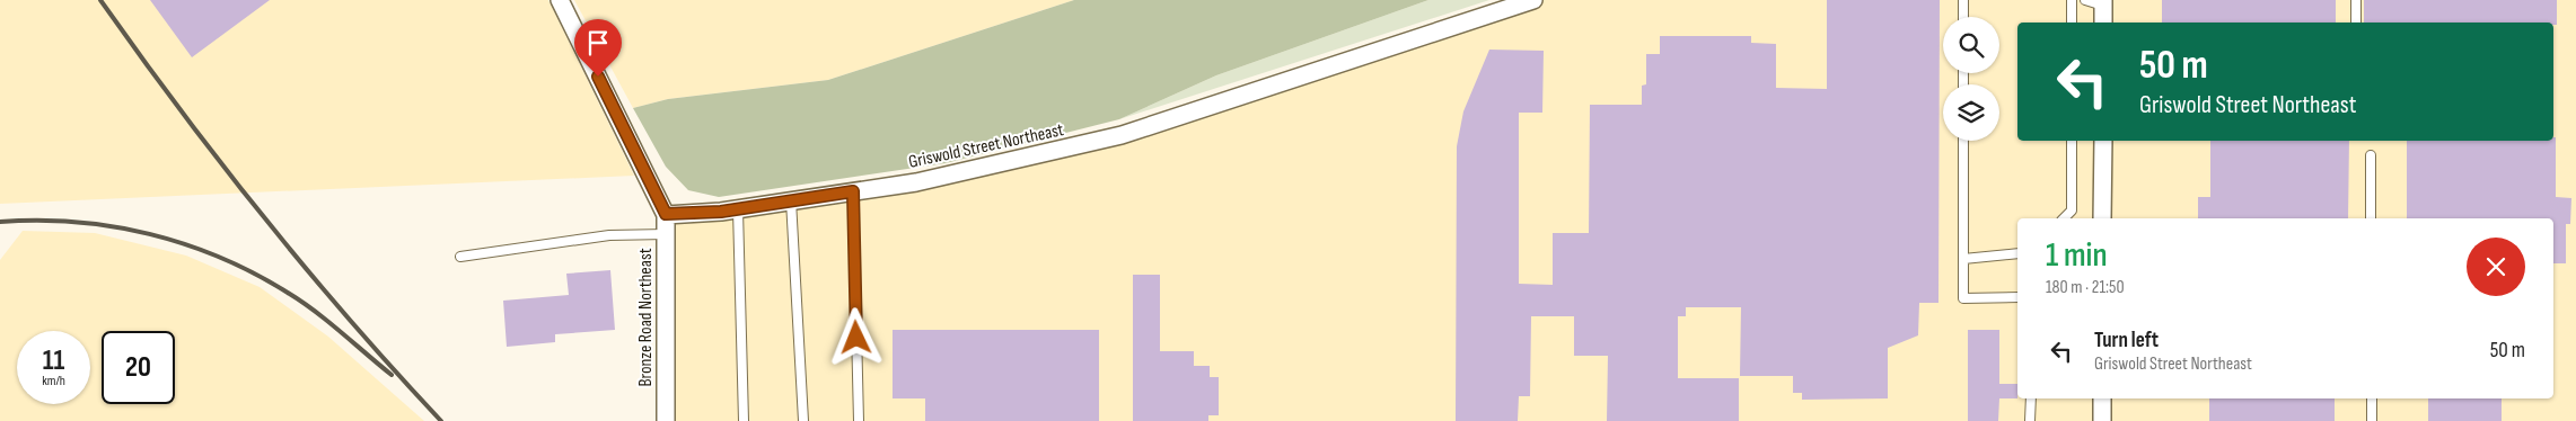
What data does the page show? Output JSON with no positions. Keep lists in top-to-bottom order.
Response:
{
  "streets": {
    "street": ["Griswold Street Northeast", "Bronze Road Northeast"]
  },
  "crossings": [
    ["Griswold Street Northeast", "Bronze Road Northeast"]
  ],
  "page": {
    "turn": ["50 m", "Griswold Street Northeast"],
    "heading": ["1 min", "180 m · 21:50"],
    "list": [
      {
        "name": "Turn left",
        "note": "Griswold Street Northeast",
        "value": "50 m"
      }
    ],
    "speed": "11 km/h",
    "limit": "20"
  }
}
